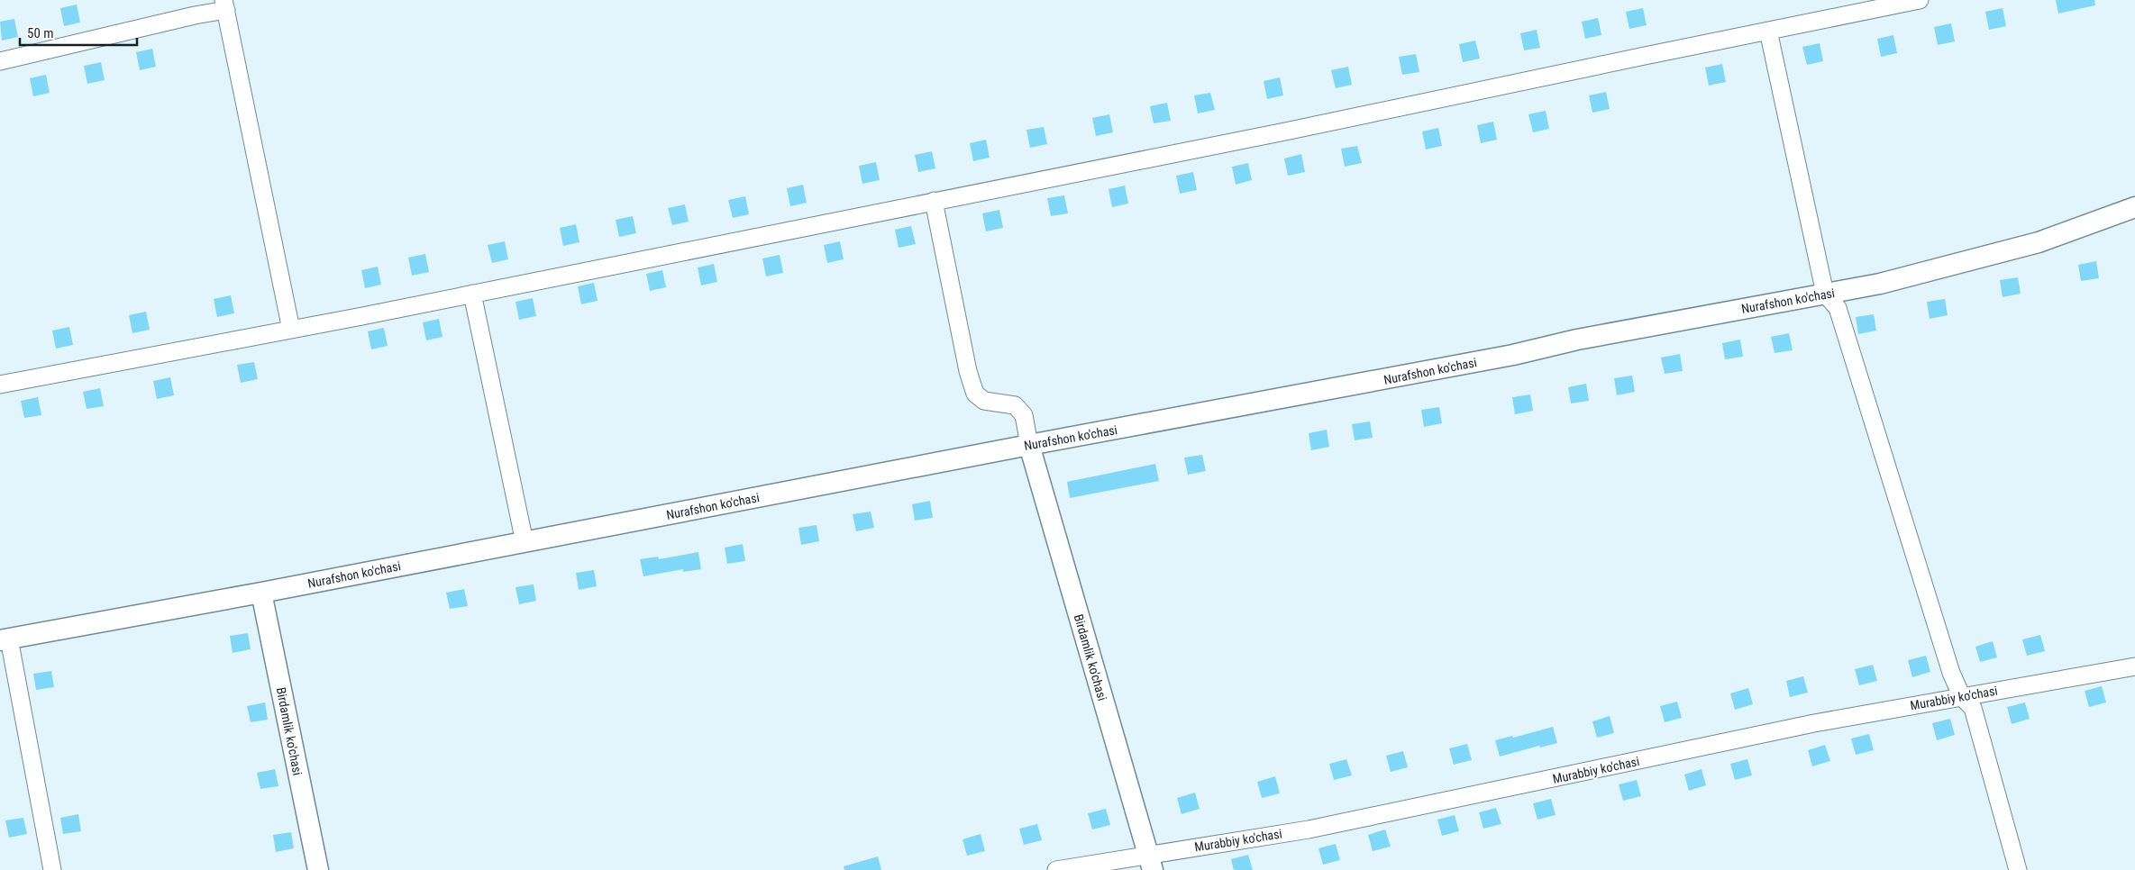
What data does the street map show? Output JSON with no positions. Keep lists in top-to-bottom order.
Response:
{
  "streets": {
    "street": ["Nurafshon ko'chasi", "Birdamlik ko'chasi", "Murabbiy ko'chasi"]
  },
  "crossings": [
    ["Nurafshon ko'chasi", "Birdamlik ko'chasi"],
    ["Birdamlik ko'chasi", "Murabbiy ko'chasi"]
  ],
  "scale_bar": "50 m"
}
